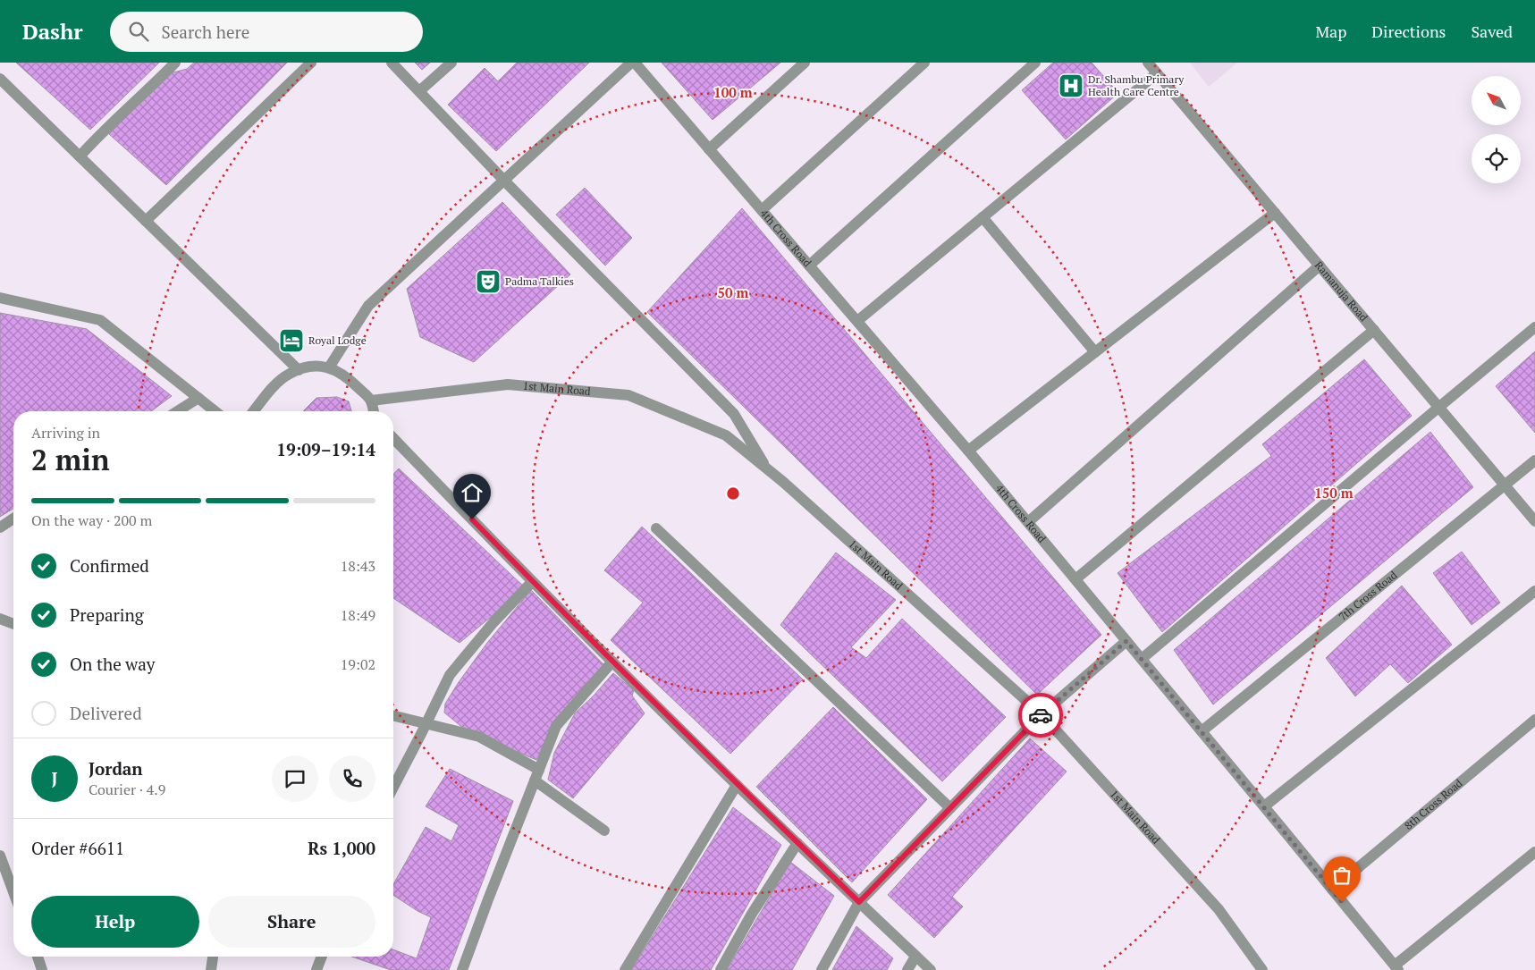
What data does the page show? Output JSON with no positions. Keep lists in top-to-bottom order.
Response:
{
  "streets": {
    "street": [
      "4th Cross Road",
      "Ramanuja Road",
      "1st Main Road",
      "7th Cross Road",
      "8th Cross Road"
    ]
  },
  "crossings": [
    ["4th Cross Road", "7th Cross Road"],
    ["4th Cross Road", "8th Cross Road"],
    ["Ramanuja Road", "7th Cross Road"]
  ],
  "places": {
    "hospital": ["Dr. Shambu Primary Health Care Centre"],
    "theatre": ["Padma Talkies"],
    "hotel": ["Royal Lodge"]
  },
  "north": "top left",
  "page": {
    "header": "Dashr",
    "search": "Search here",
    "nav": ["Map", "Directions", "Saved"],
    "heading": ["2 min", "Arriving in", "19:09–19:14"],
    "panel": [
      "Jordan",
      "Courier · 4.9",
      "Order #6611",
      "Rs 1,000"
    ],
    "bar": "On the way · 200 m",
    "list": [
      ["Confirmed", "18:43"],
      ["Preparing", "18:49"],
      ["On the way", "19:02"],
      "Delivered"
    ],
    "round": "J",
    "buttons": ["Help", "Share"]
  },
  "rings": ["100 m", "50 m", "150 m"]
}
